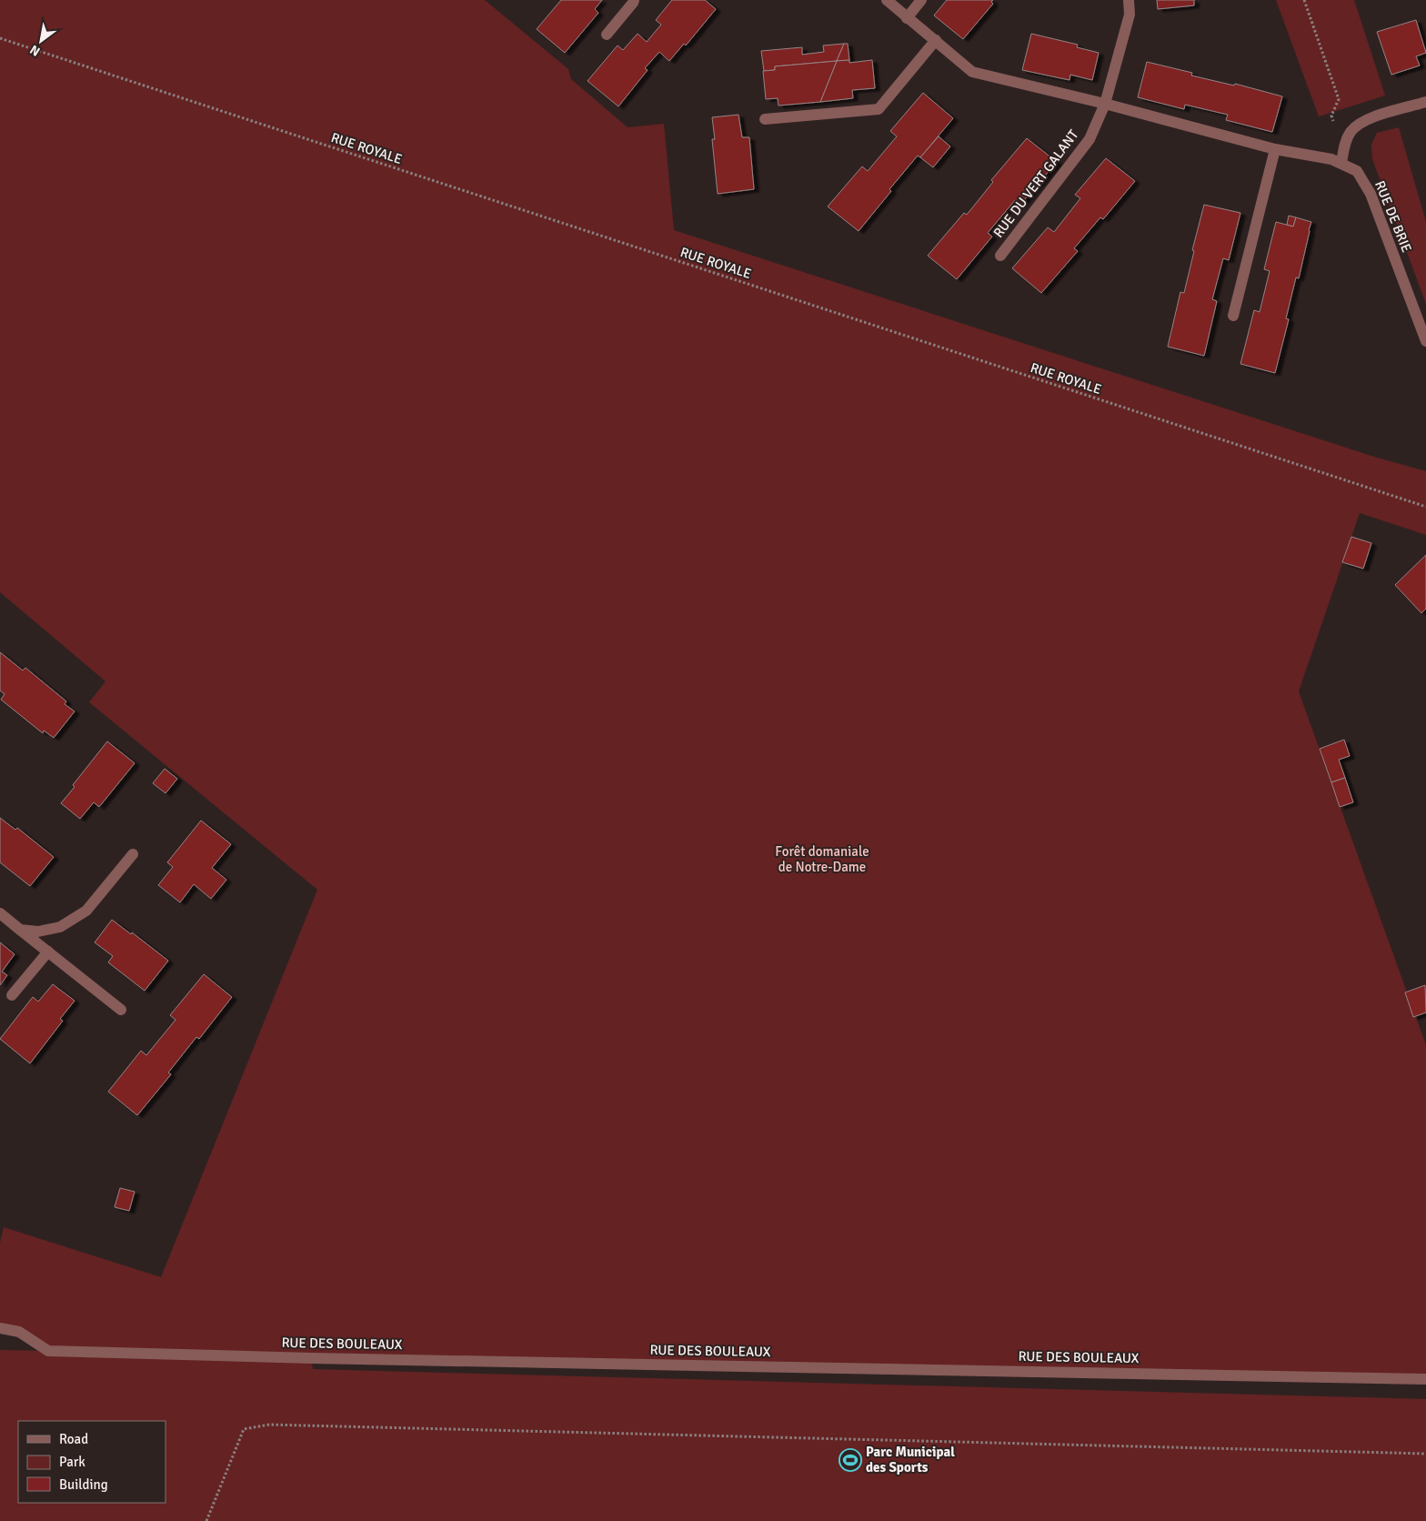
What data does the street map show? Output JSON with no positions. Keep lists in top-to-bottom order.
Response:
{
  "streets": {
    "street": ["RUE DU VERT GALANT", "RUE DE BRIE", "RUE DES BOULEAUX"],
    "path": ["RUE ROYALE"]
  },
  "parks": ["Forêt domaniale de Notre-Dame"],
  "places": {
    "sports": ["Parc Municipal des Sports"]
  },
  "legend": ["Road", "Park", "Building"],
  "north": "bottom left"
}
